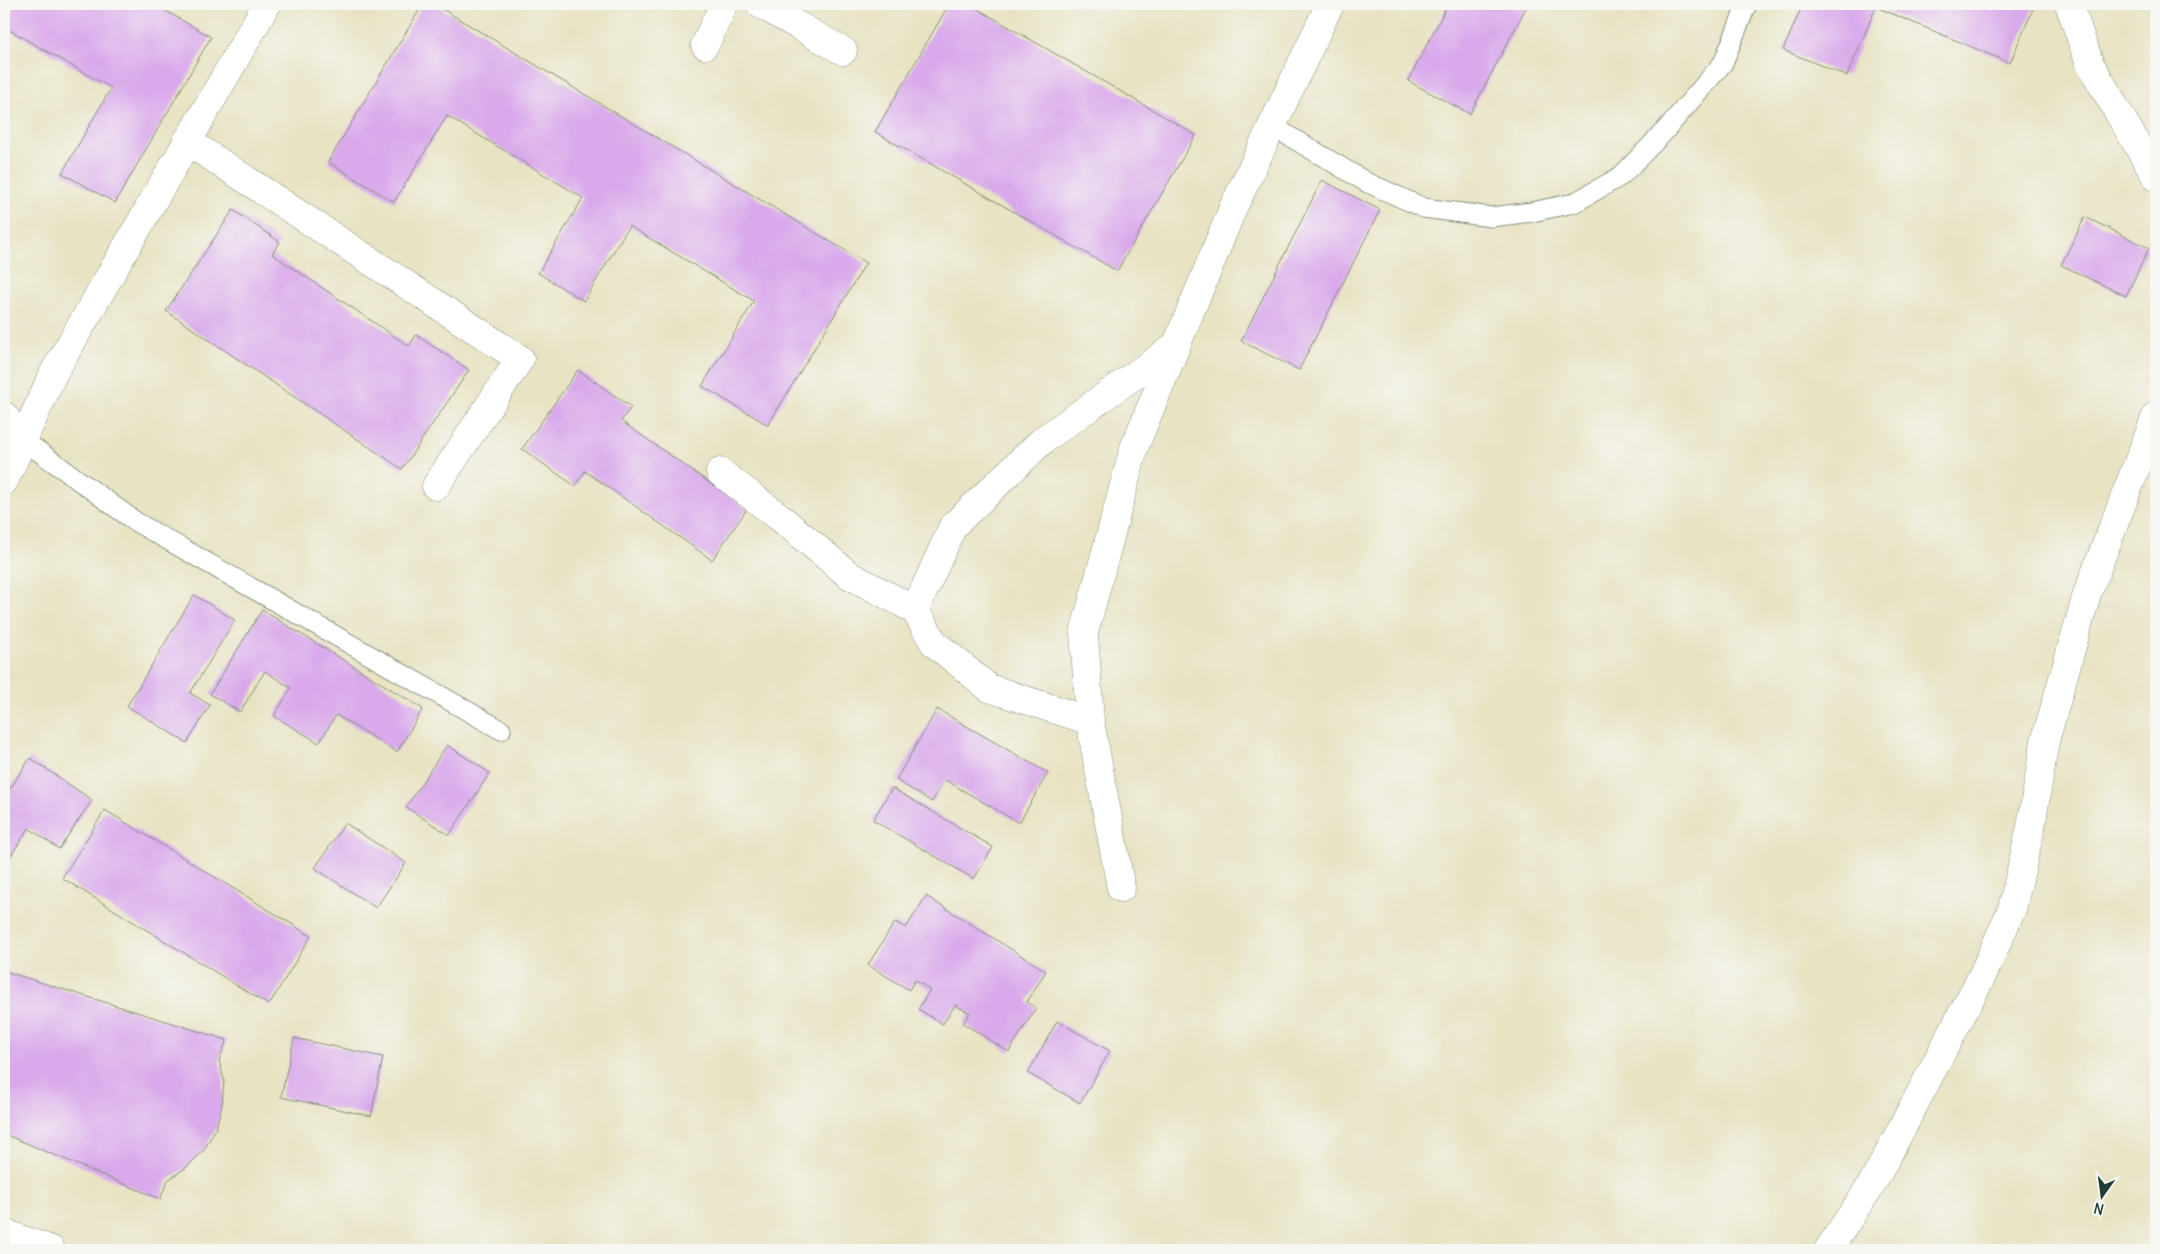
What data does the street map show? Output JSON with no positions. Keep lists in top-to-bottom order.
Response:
{
  "north": "bottom"
}
